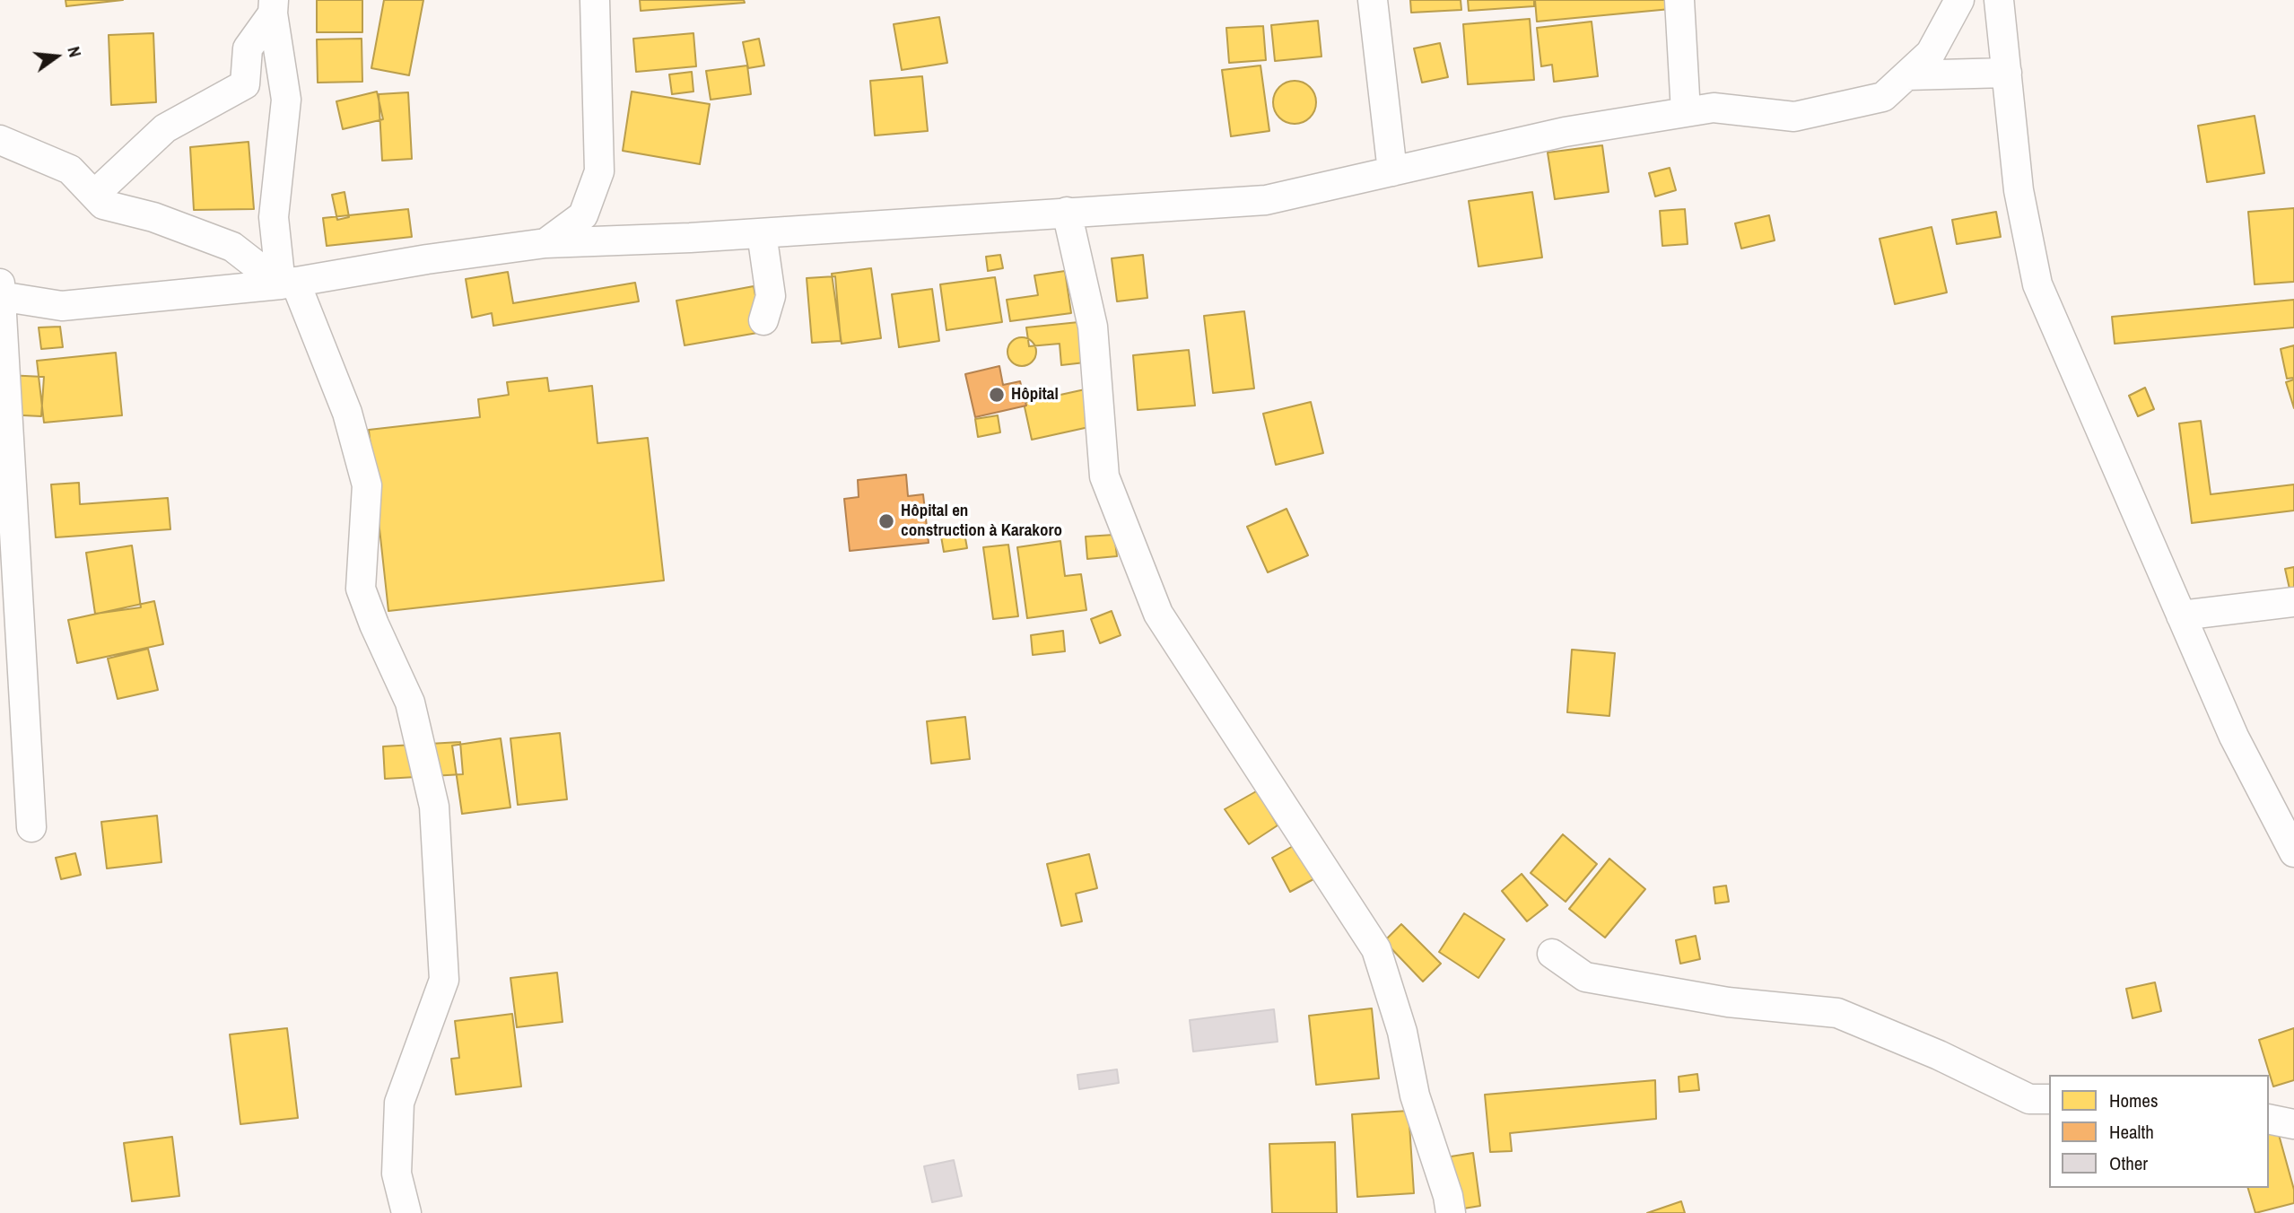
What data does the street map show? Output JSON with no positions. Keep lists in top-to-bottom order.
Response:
{
  "places": ["Hôpital", "Hôpital en construction à Karakoro"],
  "legend": ["Homes", "Health", "Other"],
  "north": "right"
}
